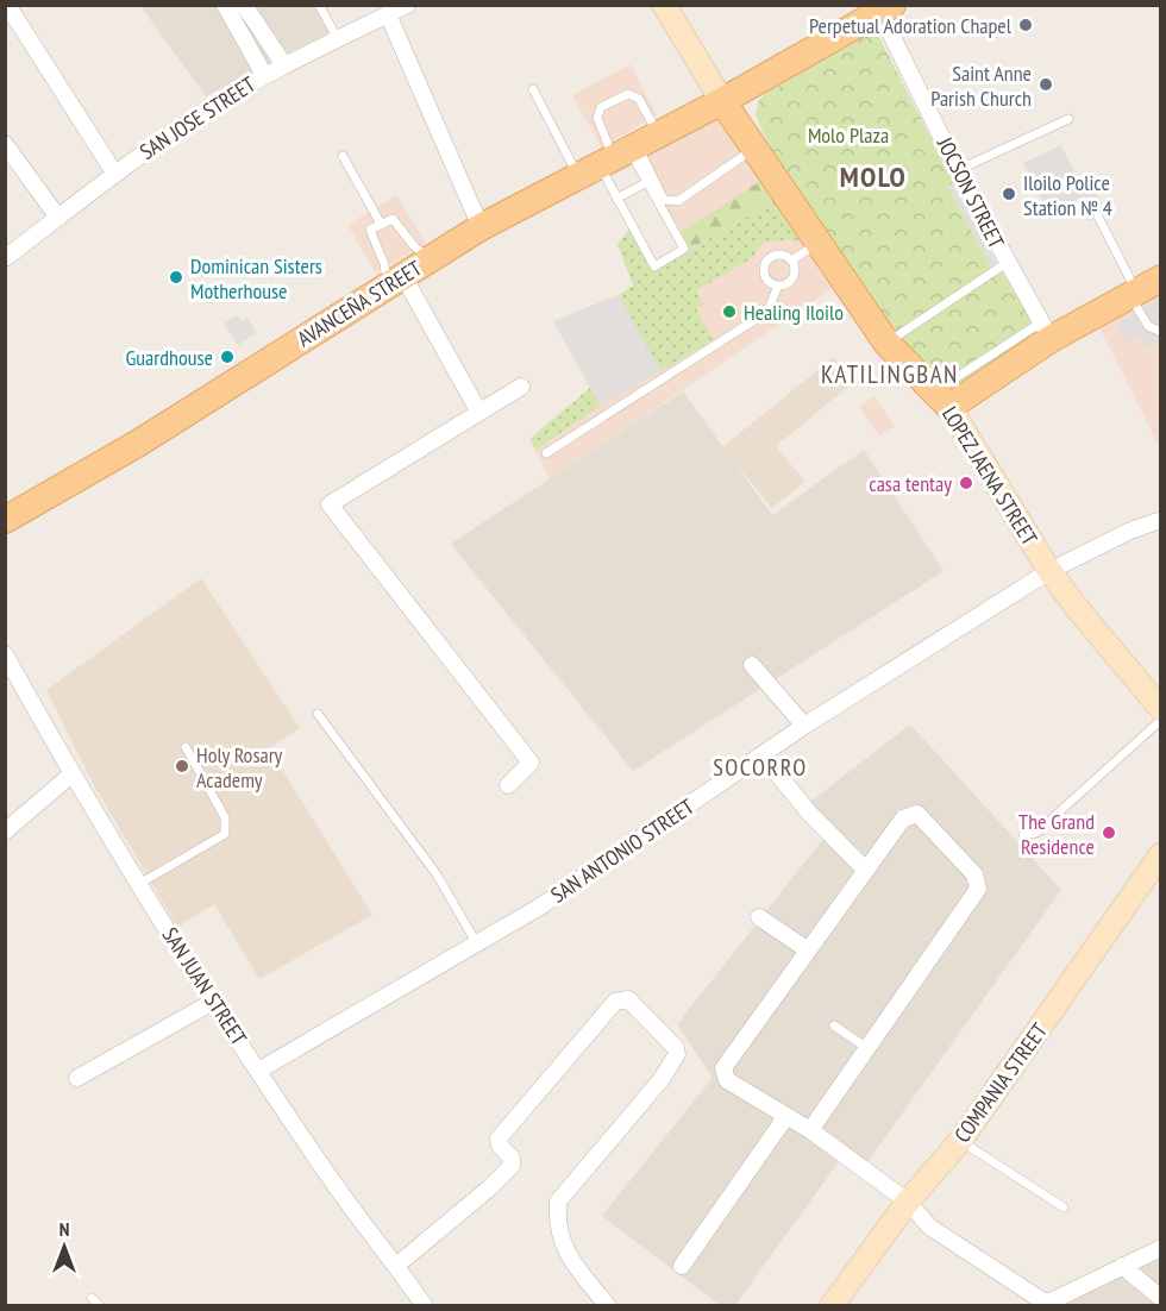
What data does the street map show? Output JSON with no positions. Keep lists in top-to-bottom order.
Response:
{
  "streets": {
    "main road": ["AVANCEÑA STREET", "LOPEZ JAENA STREET"],
    "street": [
      "SAN JOSE STREET",
      "JOCSON STREET",
      "SAN ANTONIO STREET",
      "SAN JUAN STREET",
      "COMPANIA STREET"
    ]
  },
  "crossings": [
    ["JOCSON STREET", "AVANCEÑA STREET"],
    ["AVANCEÑA STREET", "LOPEZ JAENA STREET"],
    ["LOPEZ JAENA STREET", "SAN ANTONIO STREET"],
    ["SAN ANTONIO STREET", "SAN JUAN STREET"]
  ],
  "districts": ["MOLO", "KATILINGBAN", "SOCORRO"],
  "parks": ["Molo Plaza"],
  "places": [
    "Perpetual Adoration Chapel",
    "Saint Anne Parish Church",
    "Iloilo Police Station № 4",
    "Dominican Sisters Motherhouse",
    "Healing Iloilo",
    "Guardhouse",
    "casa tentay",
    "Holy Rosary Academy",
    "The Grand Residence"
  ],
  "north": "top"
}
